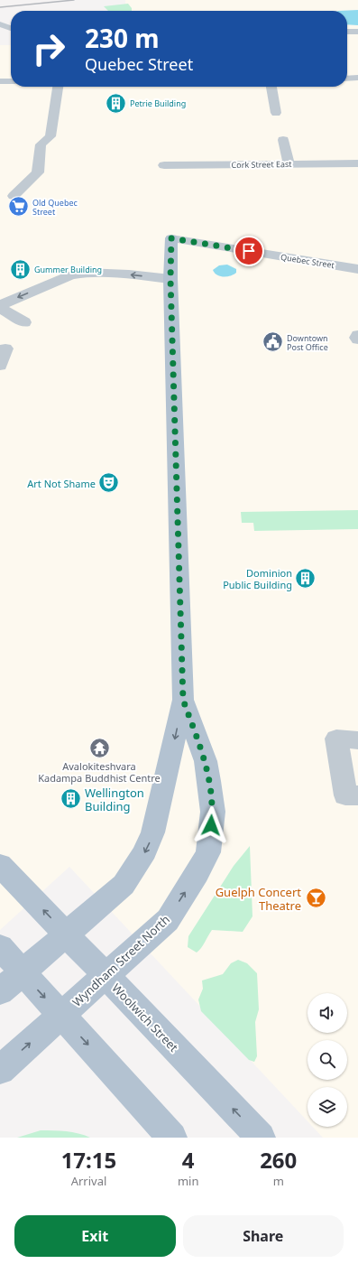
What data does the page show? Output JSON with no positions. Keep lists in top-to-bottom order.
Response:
{
  "streets": {
    "main road": ["Wyndham Street North", "Woolwich Street"],
    "street": ["Cork Street East", "Quebec Street"]
  },
  "crossings": [
    ["Quebec Street", "Wyndham Street North"],
    ["Wyndham Street North", "Woolwich Street"]
  ],
  "places": {
    "building": [
      "Petrie Building",
      "Gummer Building",
      "Dominion Public Building",
      "Wellington Building"
    ],
    "supermarket": ["Old Quebec Street"],
    "public building": ["Downtown Post Office"],
    "theatre": ["Art Not Shame"],
    "temple": ["Avalokiteshvara Kadampa Buddhist Centre"],
    "bar": ["Guelph Concert Theatre"]
  },
  "page": {
    "turn": ["230 m", "Quebec Street"],
    "eta": [
      "17:15",
      "Arrival",
      "4",
      "min",
      "260",
      "m"
    ],
    "buttons": ["Exit", "Share"]
  }
}
